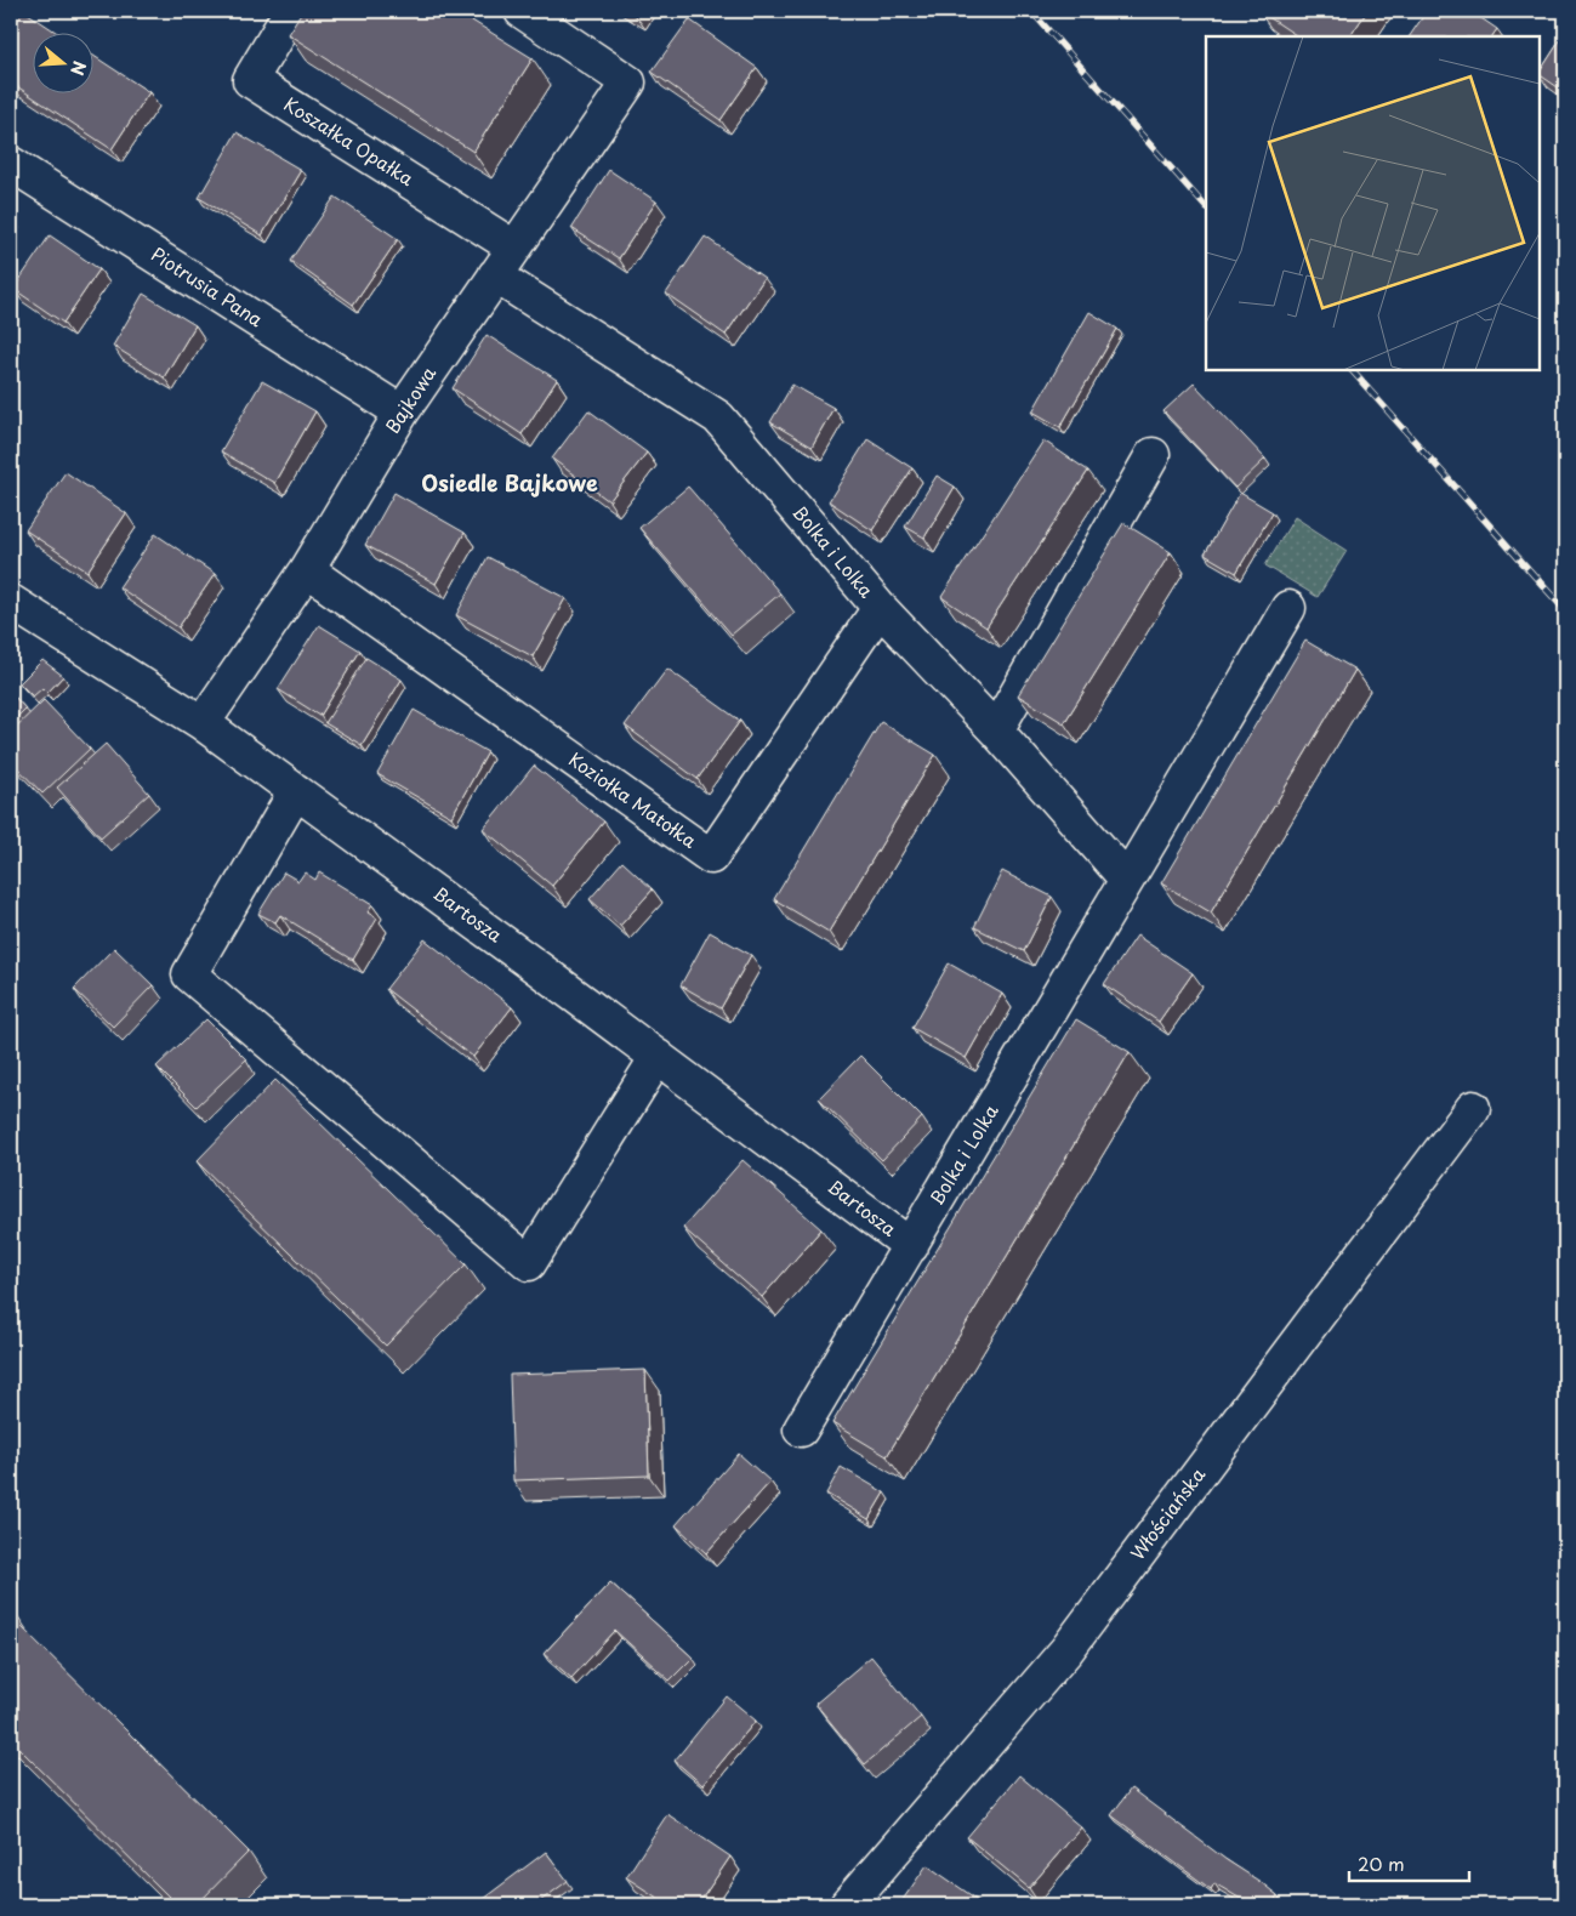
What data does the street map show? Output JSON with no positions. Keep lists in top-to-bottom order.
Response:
{
  "streets": {
    "street": [
      "Koszałka Opałka",
      "Piotrusia Pana",
      "Bajkowa",
      "Bolka i Lolka",
      "Koziołka Matołka",
      "Bartosza",
      "Włościańska"
    ]
  },
  "crossings": [
    ["Koszałka Opałka", "Bajkowa"],
    ["Piotrusia Pana", "Bajkowa"],
    ["Bajkowa", "Bolka i Lolka"],
    ["Bajkowa", "Koziołka Matołka"],
    ["Bajkowa", "Bartosza"],
    ["Bolka i Lolka", "Koziołka Matołka"],
    ["Bolka i Lolka", "Bartosza"]
  ],
  "districts": ["Osiedle Bajkowe"],
  "scale_bar": "20 m",
  "north": "right"
}
